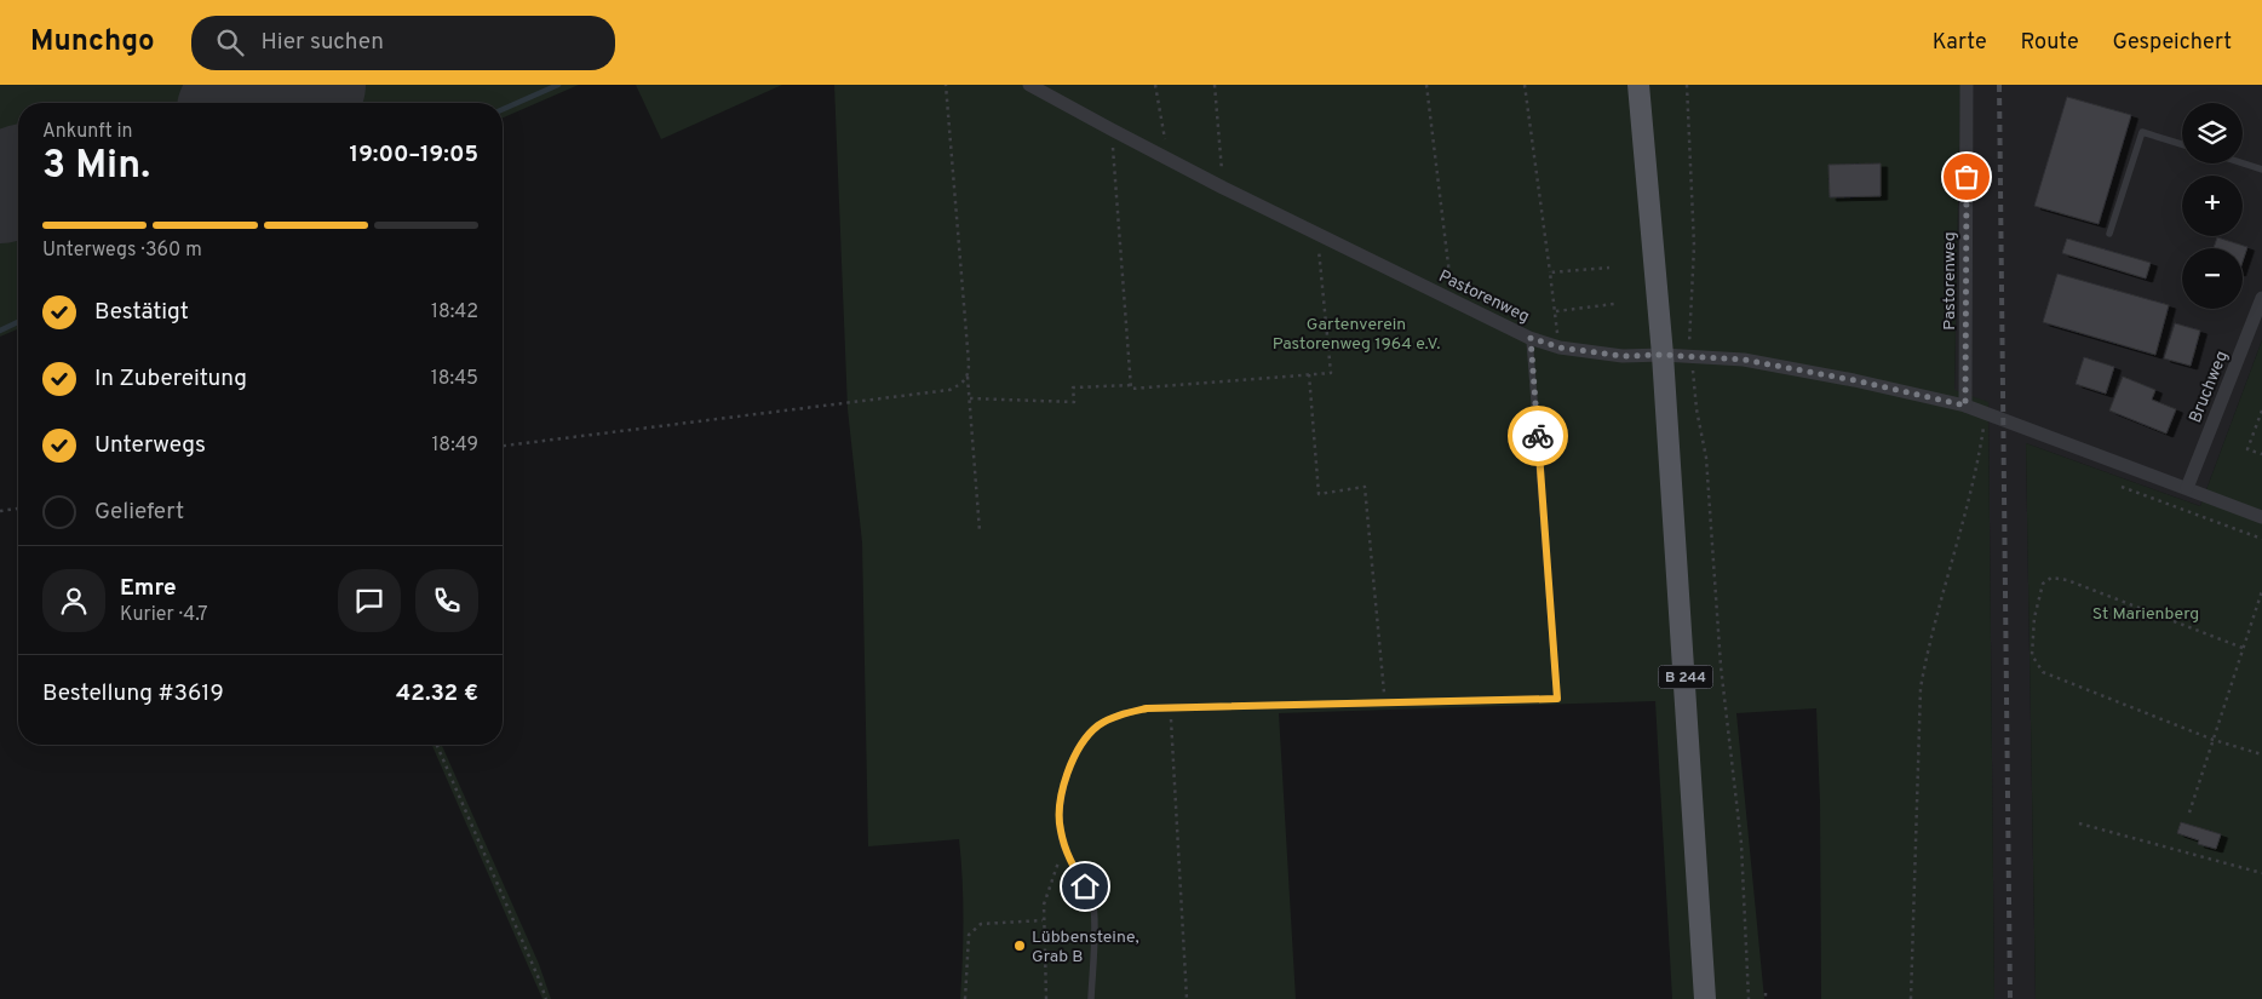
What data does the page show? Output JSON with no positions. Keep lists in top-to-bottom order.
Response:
{
  "streets": {
    "main road": ["B 244"],
    "street": ["Pastorenweg", "Bruchweg"]
  },
  "crossings": [
    ["Pastorenweg", "Bruchweg"],
    ["Pastorenweg", "B 244"]
  ],
  "parks": ["Gartenverein Pastorenweg 1964 e.V.", "St Marienberg"],
  "places": ["Lübbensteine, Grab B"],
  "page": {
    "header": "Munchgo",
    "search": "Hier suchen",
    "nav": ["Karte", "Route", "Gespeichert"],
    "map_buttons": ["+", "−"],
    "heading": ["3 Min.", "Ankunft in", "19:00–19:05"],
    "panel": [
      "Emre",
      "Kurier · 4.7",
      "Bestellung #3619",
      "42.32 €"
    ],
    "bar": "Unterwegs · 360 m",
    "list": [
      ["Bestätigt", "18:42"],
      ["In Zubereitung", "18:45"],
      ["Unterwegs", "18:49"],
      "Geliefert"
    ]
  }
}
